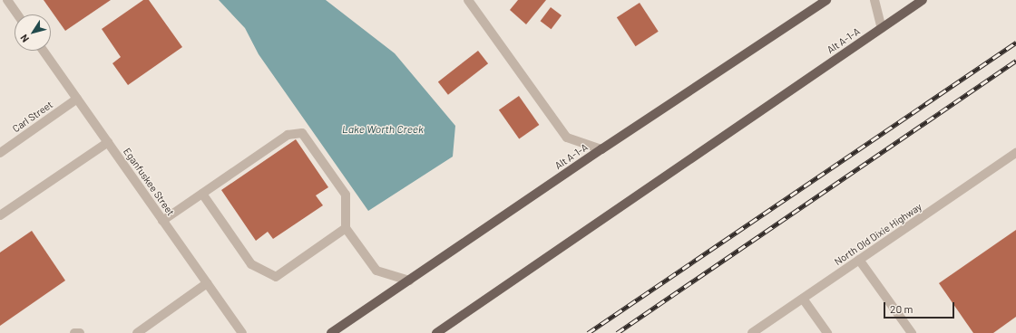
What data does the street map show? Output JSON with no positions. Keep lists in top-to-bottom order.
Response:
{
  "streets": {
    "main road": ["Alt A-1-A"],
    "street": ["Carl Street", "Eganfuskee Street", "North Old Dixie Highway"]
  },
  "crossings": [
    ["Carl Street", "Eganfuskee Street"]
  ],
  "water": ["Lake Worth Creek"],
  "scale_bar": "20 m",
  "north": "bottom left"
}
